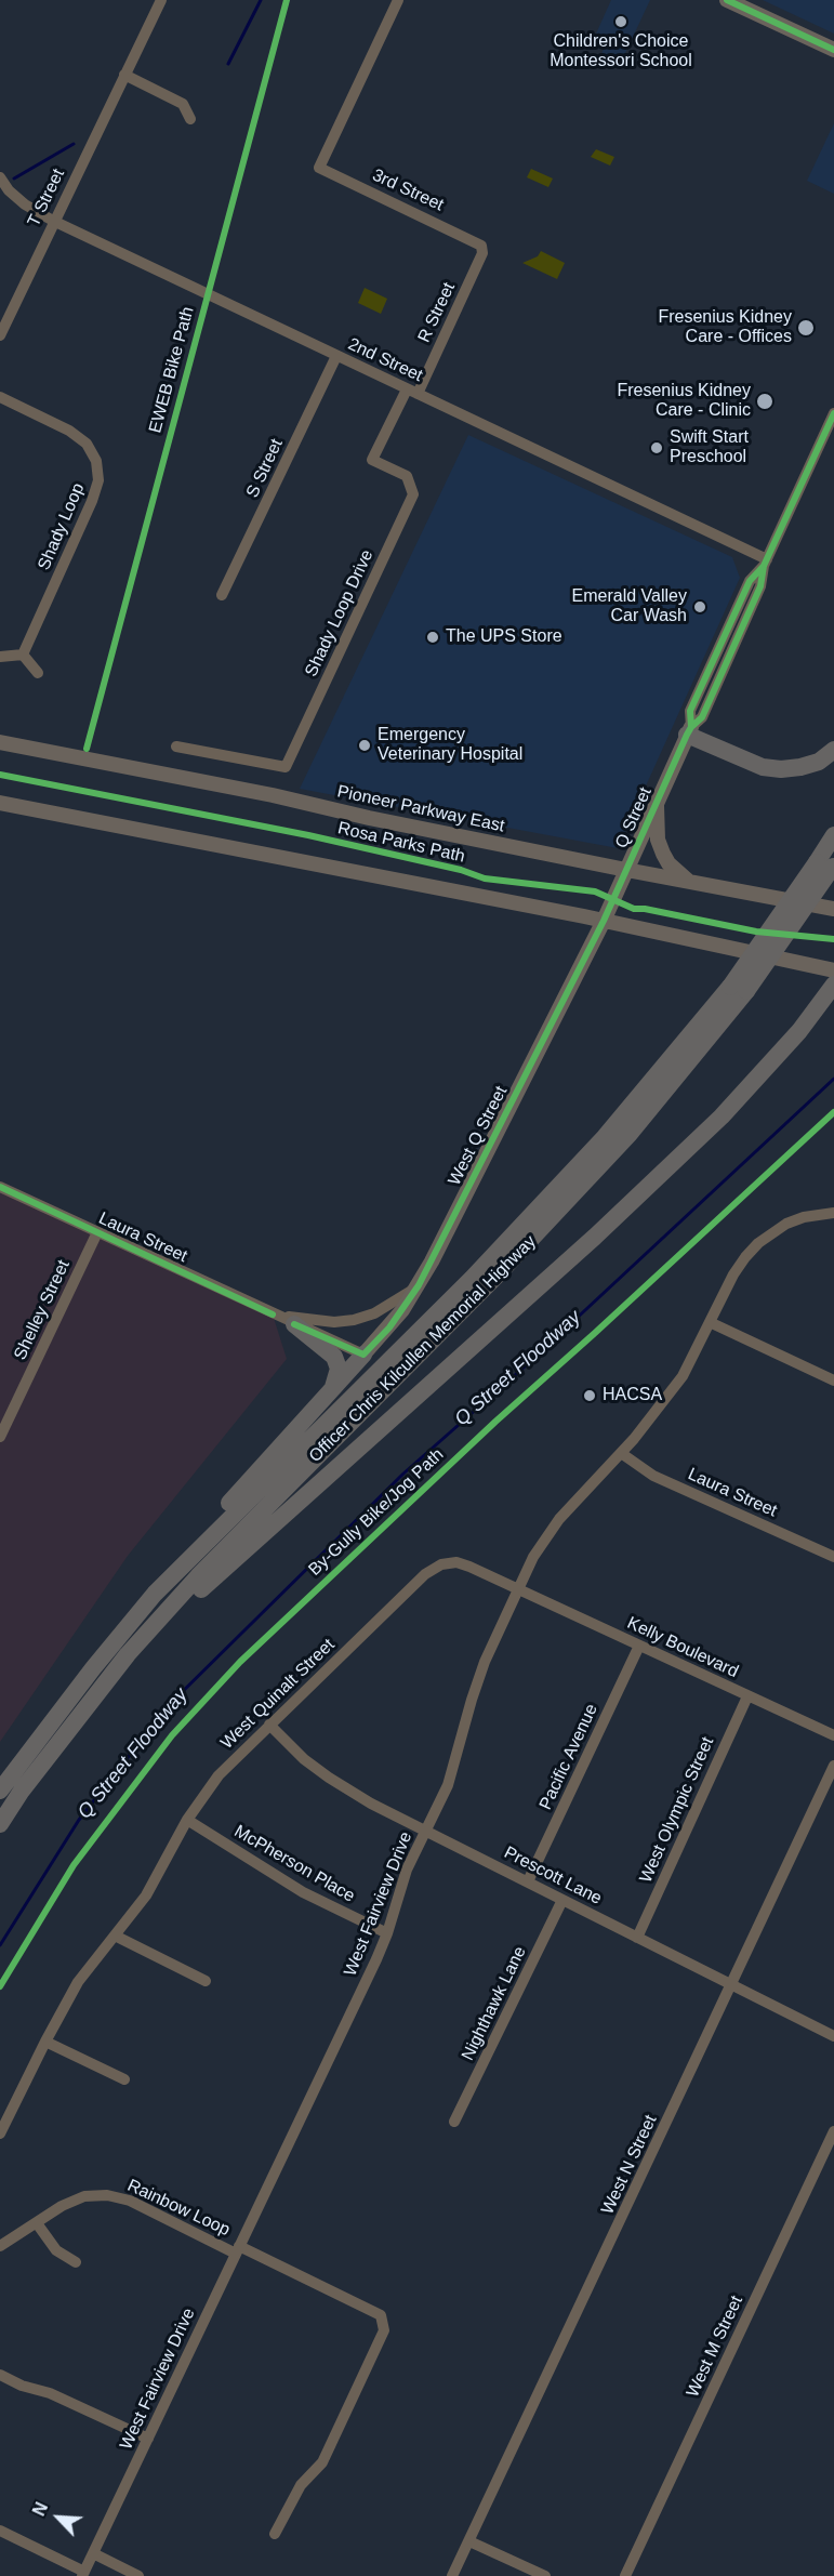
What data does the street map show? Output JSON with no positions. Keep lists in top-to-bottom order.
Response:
{
  "streets": {
    "highway": ["Officer Chris Kilcullen Memorial Highway"],
    "main road": ["Pioneer Parkway East", "Q Street", "West Q Street"],
    "street": [
      "3rd Street",
      "T Street",
      "R Street",
      "2nd Street",
      "S Street",
      "Shady Loop",
      "Shady Loop Drive",
      "Laura Street",
      "Shelley Street",
      "Kelly Boulevard",
      "West Quinalt Street",
      "Pacific Avenue",
      "West Olympic Street",
      "McPherson Place",
      "Prescott Lane",
      "West Fairview Drive",
      "Nighthawk Lane",
      "West N Street",
      "Rainbow Loop",
      "West M Street"
    ],
    "cycle path": ["EWEB Bike Path", "Rosa Parks Path", "By-Gully Bike/Jog Path"]
  },
  "crossings": [
    ["3rd Street", "R Street"],
    ["T Street", "2nd Street"],
    ["R Street", "2nd Street"],
    ["R Street", "Shady Loop Drive"],
    ["2nd Street", "S Street"],
    ["2nd Street", "Shady Loop Drive"],
    ["2nd Street", "Q Street"],
    ["Pioneer Parkway East", "Q Street"],
    ["Q Street", "West Q Street"],
    ["West Q Street", "Laura Street"],
    ["Laura Street", "Shelley Street"],
    ["Laura Street", "West Fairview Drive"],
    ["Kelly Boulevard", "West Quinalt Street"],
    ["Kelly Boulevard", "Pacific Avenue"],
    ["Kelly Boulevard", "West Olympic Street"],
    ["Kelly Boulevard", "West Fairview Drive"],
    ["West Quinalt Street", "McPherson Place"],
    ["West Quinalt Street", "Prescott Lane"],
    ["West Quinalt Street", "West Fairview Drive"],
    ["Pacific Avenue", "Prescott Lane"],
    ["West Olympic Street", "Prescott Lane"],
    ["McPherson Place", "West Fairview Drive"],
    ["Prescott Lane", "West Fairview Drive"],
    ["Prescott Lane", "Nighthawk Lane"],
    ["Prescott Lane", "West N Street"],
    ["West Fairview Drive", "Rainbow Loop"]
  ],
  "water": ["Q Street Floodway"],
  "places": [
    "Children's Choice Montessori School",
    "Fresenius Kidney Care - Offices",
    "Fresenius Kidney Care - Clinic",
    "Swift Start Preschool",
    "Emerald Valley Car Wash",
    "The UPS Store",
    "Emergency Veterinary Hospital",
    "HACSA"
  ],
  "north": "top left"
}
